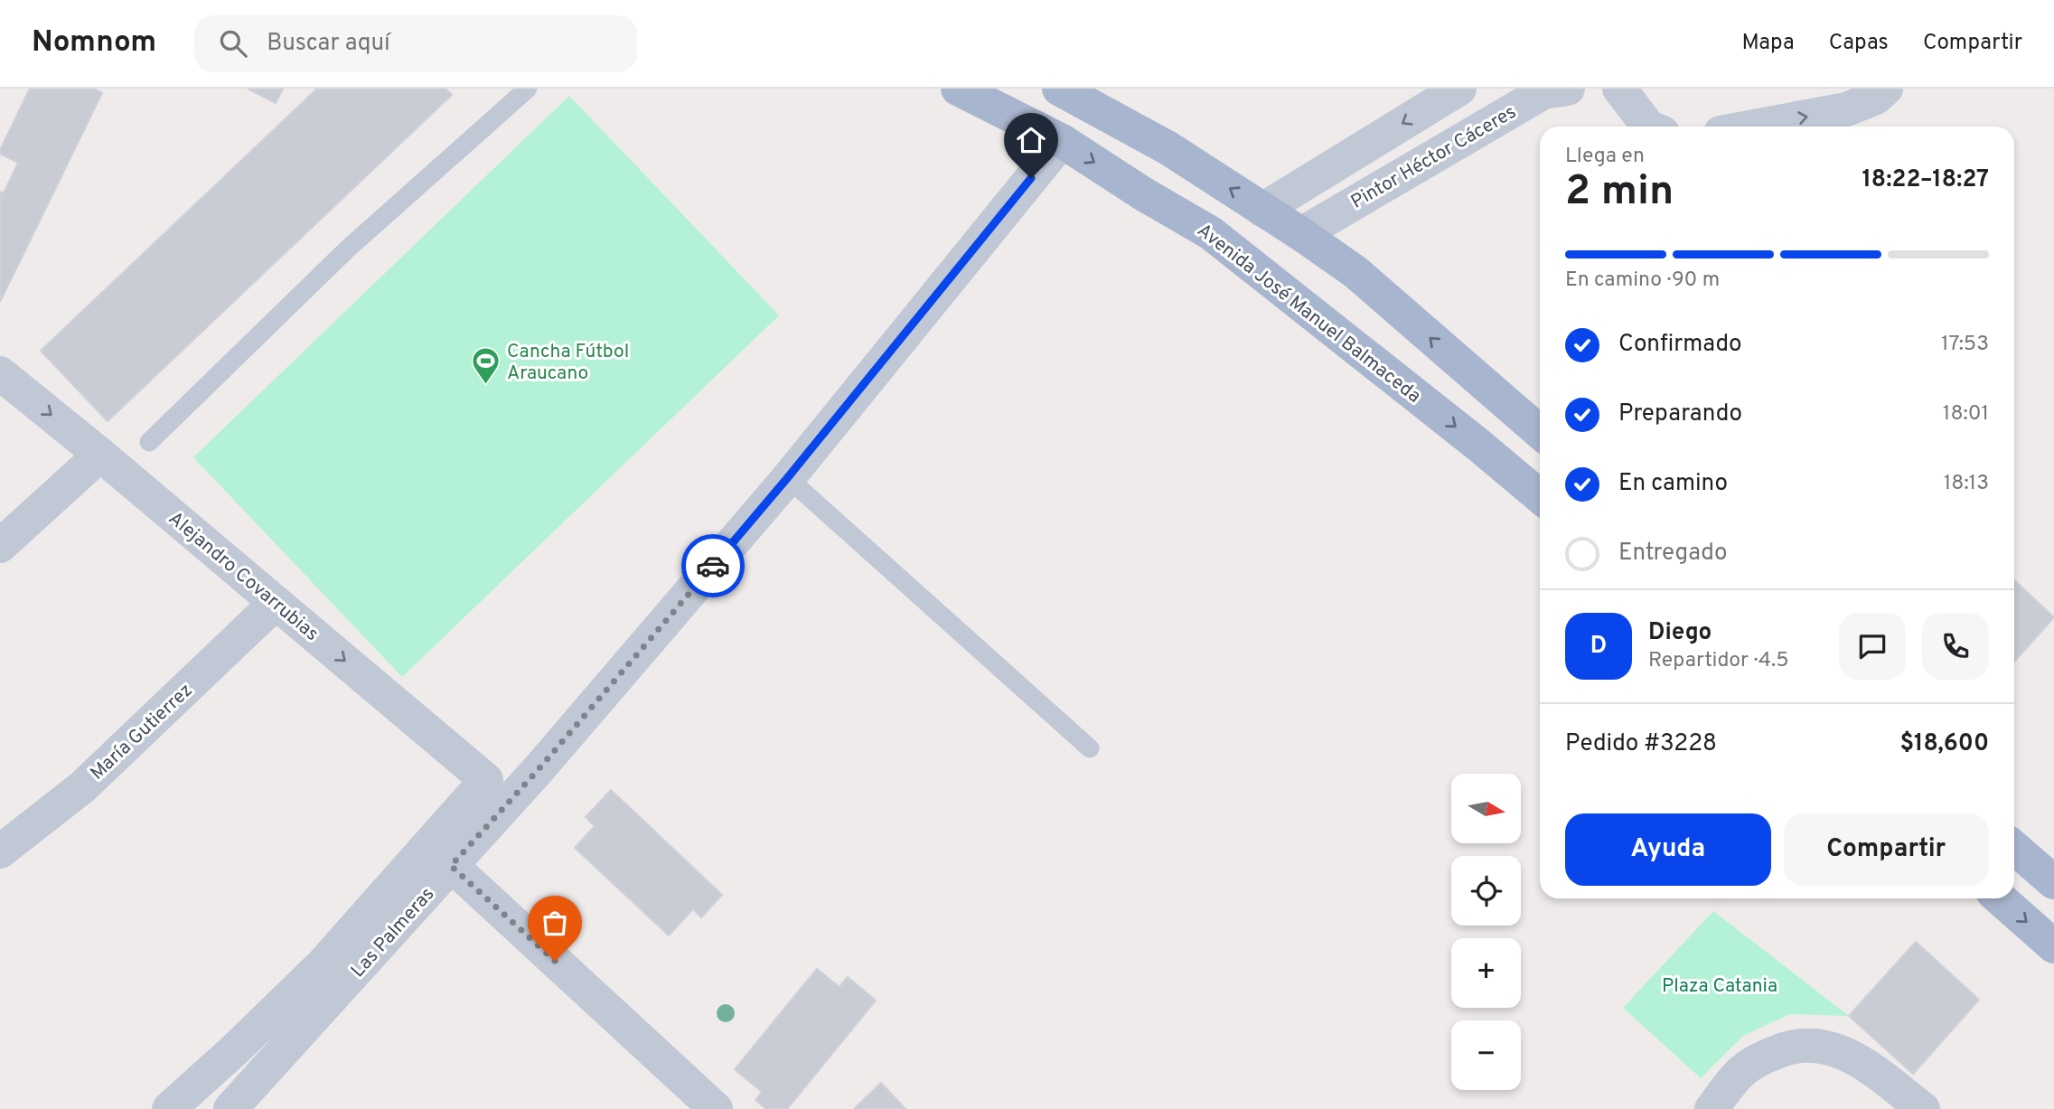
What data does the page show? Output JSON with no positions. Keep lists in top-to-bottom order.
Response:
{
  "streets": {
    "main road": ["Avenida José Manuel Balmaceda"],
    "street": [
      "Pintor Héctor Cáceres",
      "Alejandro Covarrubias",
      "María Gutierrez",
      "Las Palmeras"
    ]
  },
  "crossings": [
    ["Avenida José Manuel Balmaceda", "Las Palmeras"],
    ["Alejandro Covarrubias", "María Gutierrez"],
    ["Alejandro Covarrubias", "Las Palmeras"]
  ],
  "one_way": ["Alejandro Covarrubias"],
  "parks": ["Plaza Catania"],
  "places": {
    "sports": ["Cancha Fútbol Araucano"]
  },
  "north": "right",
  "page": {
    "header": "Nomnom",
    "search": "Buscar aquí",
    "nav": ["Mapa", "Capas", "Compartir"],
    "heading": ["2 min", "Llega en", "18:22–18:27"],
    "panel": [
      "Diego",
      "Repartidor · 4.5",
      "Pedido #3228",
      "$18,600"
    ],
    "bar": "En camino · 90 m",
    "list": [
      ["Confirmado", "17:53"],
      ["Preparando", "18:01"],
      ["En camino", "18:13"],
      "Entregado"
    ],
    "round": "D",
    "map_buttons": ["+", "−"],
    "buttons": ["Ayuda", "Compartir"]
  }
}
